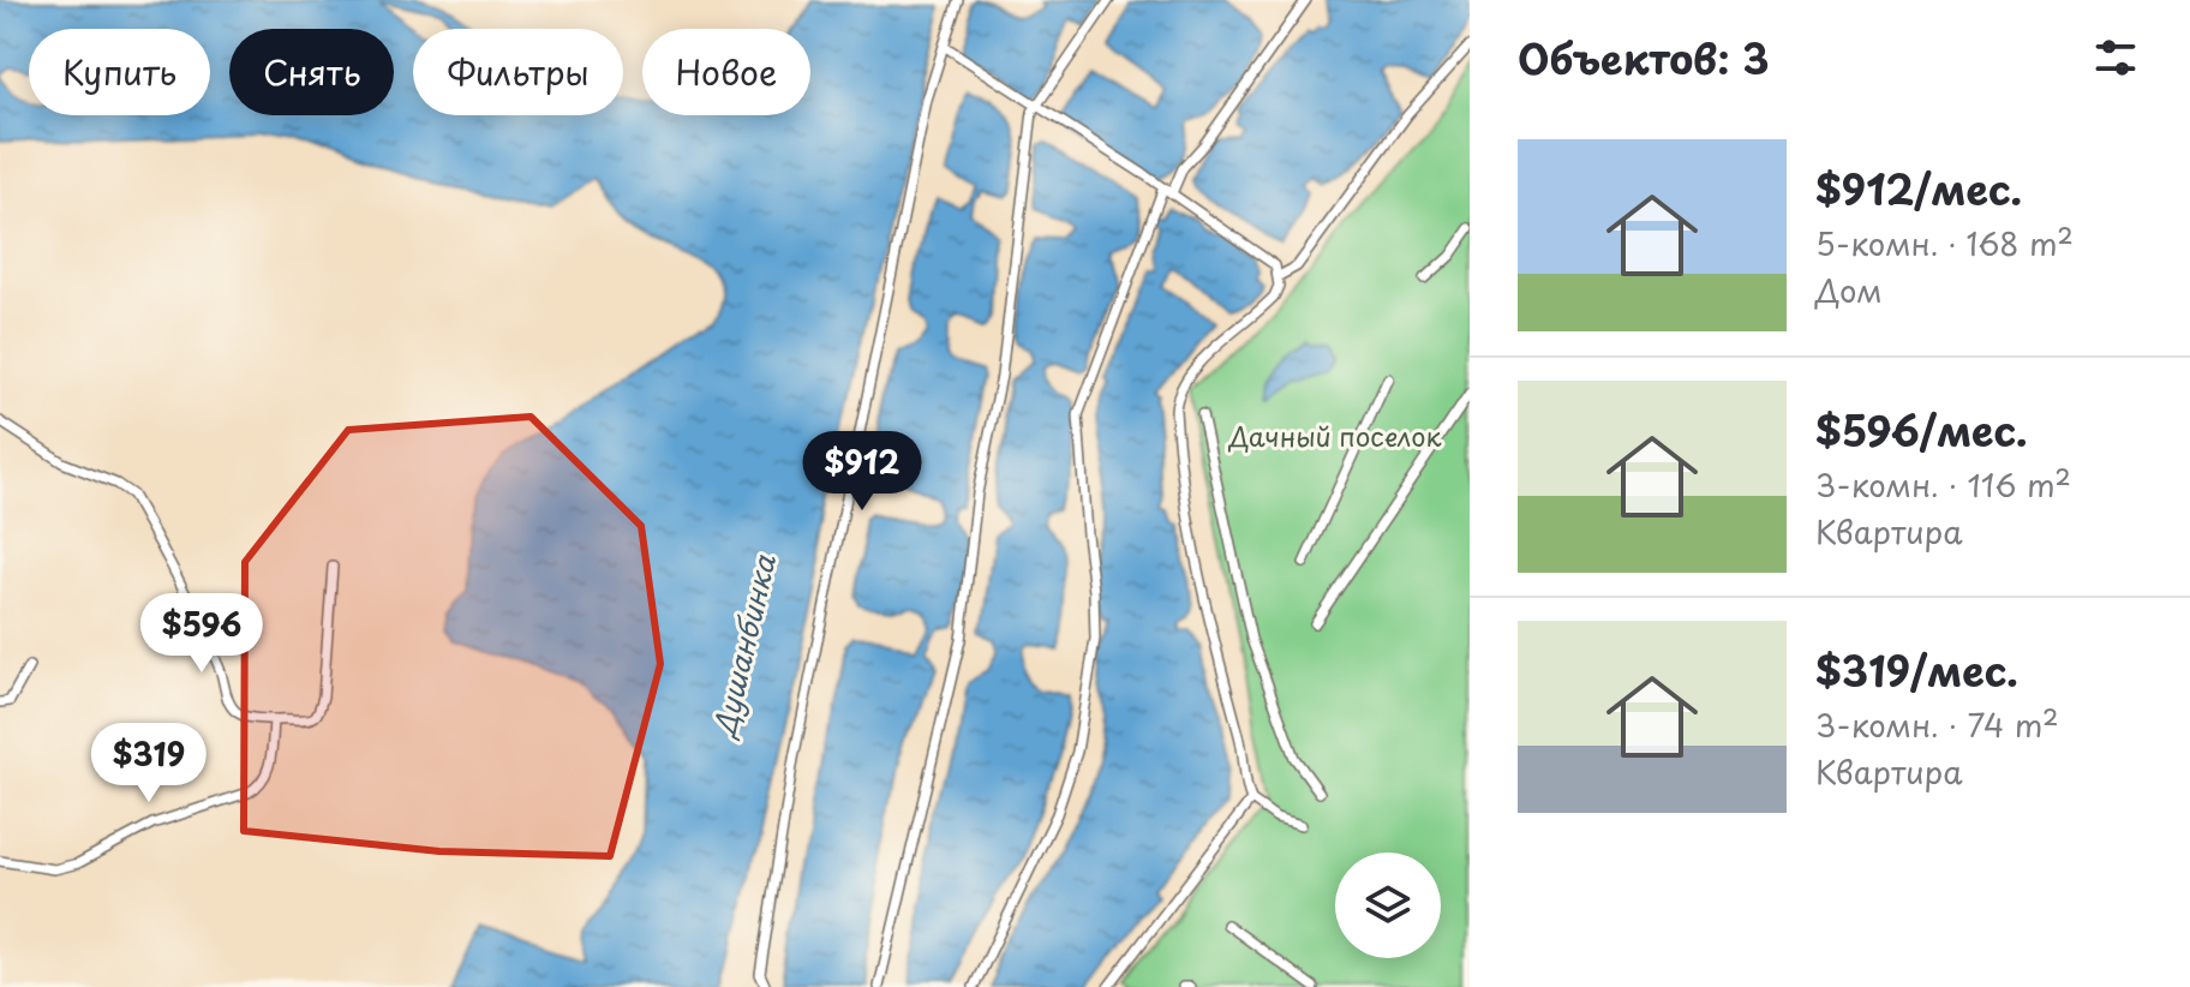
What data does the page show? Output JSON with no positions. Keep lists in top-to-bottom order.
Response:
{
  "water": ["Душанбинка"],
  "parks": ["Дачный поселок"],
  "page": {
    "heading": "Объектов: 3",
    "chip": [
      "Купить",
      "Снять",
      "Фильтры",
      "Новое"
    ],
    "list": [
      {
        "name": "$912/мес.",
        "note": "5-комн. · 168 m² · Дом"
      },
      {
        "name": "$596/мес.",
        "note": "3-комн. · 116 m² · Квартира"
      },
      {
        "name": "$319/мес.",
        "note": "3-комн. · 74 m² · Квартира"
      }
    ],
    "price": ["$912", "$596", "$319"]
  }
}
